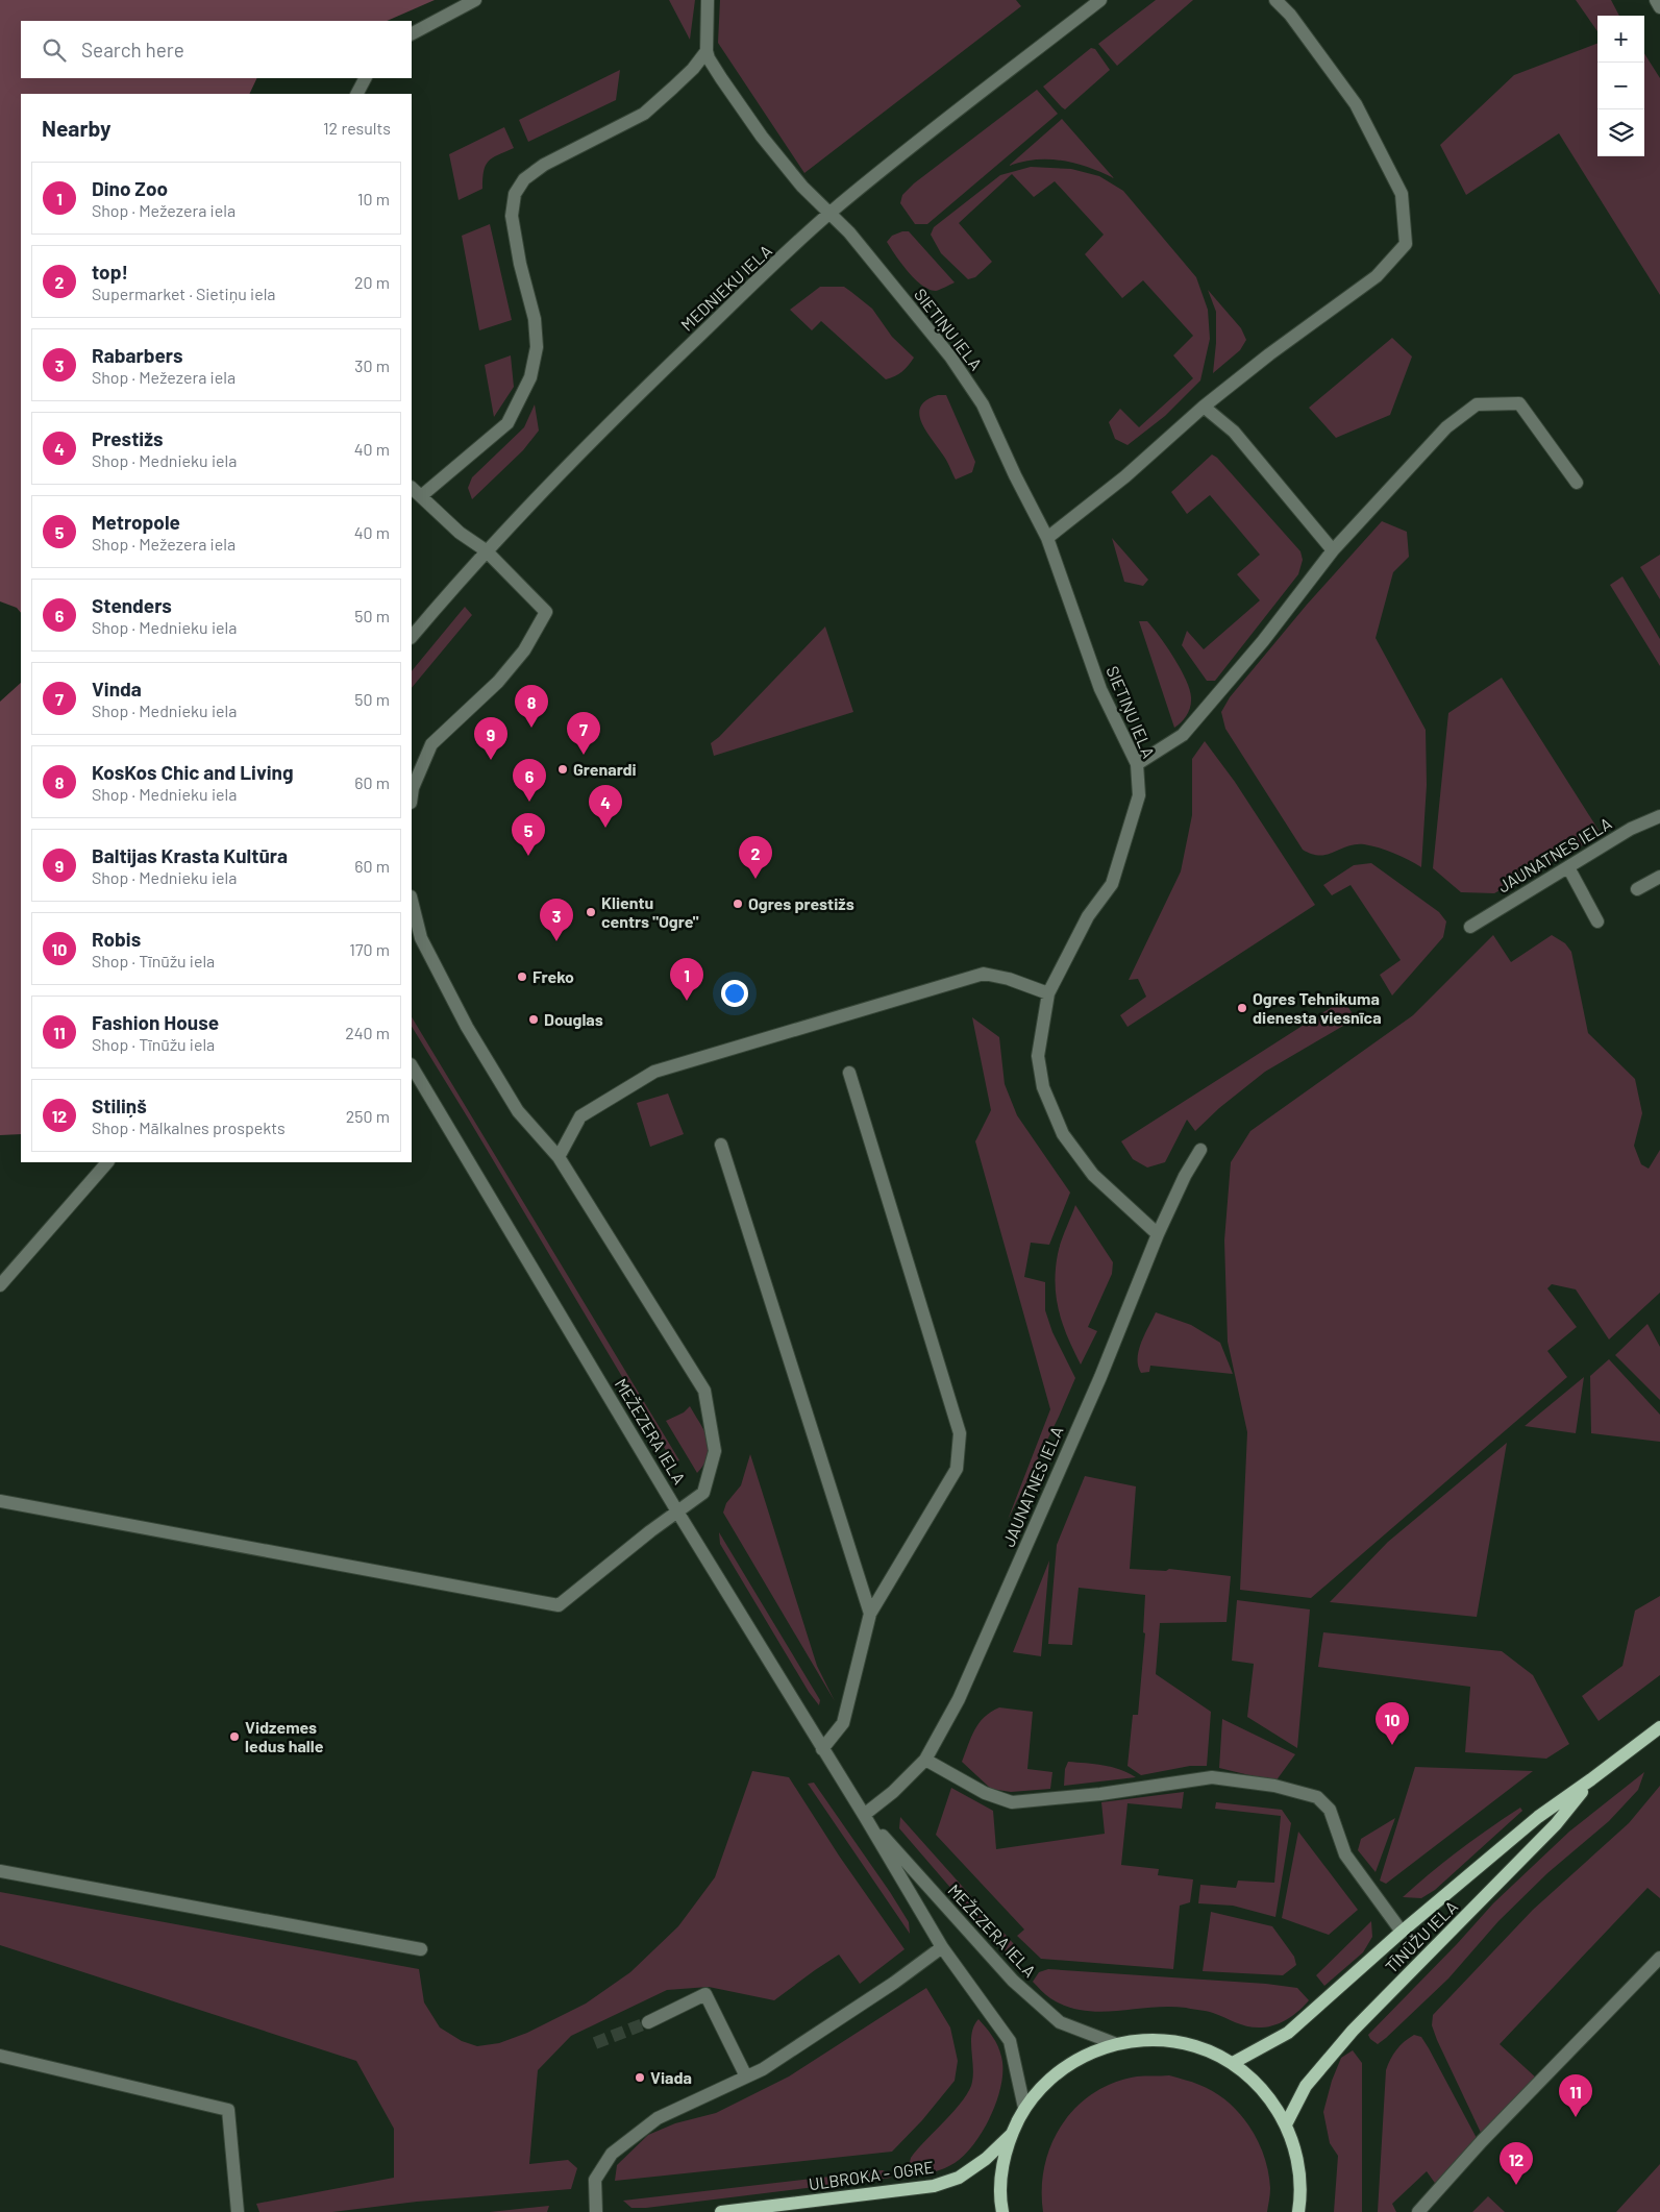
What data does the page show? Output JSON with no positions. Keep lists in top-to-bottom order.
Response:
{
  "streets": {
    "main road": ["TĪNŪŽU IELA", "ULBROKA - OGRE"],
    "street": [
      "MEDNIEKU IELA",
      "SIETIŅU IELA",
      "JAUNATNES IELA",
      "MEŽEZERA IELA"
    ]
  },
  "crossings": [
    ["MEDNIEKU IELA", "SIETIŅU IELA"],
    ["SIETIŅU IELA", "JAUNATNES IELA"],
    ["JAUNATNES IELA", "MEŽEZERA IELA"]
  ],
  "places": [
    "Grenardi",
    "Ogres prestižs",
    "Klientu centrs \"Ogre\"",
    "Freko",
    "Ogres Tehnikuma dienesta viesnīca",
    "Douglas",
    "Vidzemes ledus halle",
    "Viada"
  ],
  "page": {
    "map_buttons": ["+", "−"],
    "search": "Search here",
    "heading": ["Nearby", "12 results"],
    "list": [
      {
        "mark": "1",
        "name": "Dino Zoo",
        "note": "Shop · Mežezera iela",
        "value": "10 m"
      },
      {
        "mark": "2",
        "name": "top!",
        "note": "Supermarket · Sietiņu iela",
        "value": "20 m"
      },
      {
        "mark": "3",
        "name": "Rabarbers",
        "note": "Shop · Mežezera iela",
        "value": "30 m"
      },
      {
        "mark": "4",
        "name": "Prestižs",
        "note": "Shop · Mednieku iela",
        "value": "40 m"
      },
      {
        "mark": "5",
        "name": "Metropole",
        "note": "Shop · Mežezera iela",
        "value": "40 m"
      },
      {
        "mark": "6",
        "name": "Stenders",
        "note": "Shop · Mednieku iela",
        "value": "50 m"
      },
      {
        "mark": "7",
        "name": "Vinda",
        "note": "Shop · Mednieku iela",
        "value": "50 m"
      },
      {
        "mark": "8",
        "name": "KosKos Chic and Living",
        "note": "Shop · Mednieku iela",
        "value": "60 m"
      },
      {
        "mark": "9",
        "name": "Baltijas Krasta Kultūra",
        "note": "Shop · Mednieku iela",
        "value": "60 m"
      },
      {
        "mark": "10",
        "name": "Robis",
        "note": "Shop · Tīnūžu iela",
        "value": "170 m"
      },
      {
        "mark": "11",
        "name": "Fashion House",
        "note": "Shop · Tīnūžu iela",
        "value": "240 m"
      },
      {
        "mark": "12",
        "name": "Stiliņš",
        "note": "Shop · Mālkalnes prospekts",
        "value": "250 m"
      }
    ],
    "pins": [
      "8",
      "7",
      "9",
      "6",
      "4",
      "5",
      "2",
      "3",
      "1",
      "10",
      "11",
      "12"
    ]
  }
}
